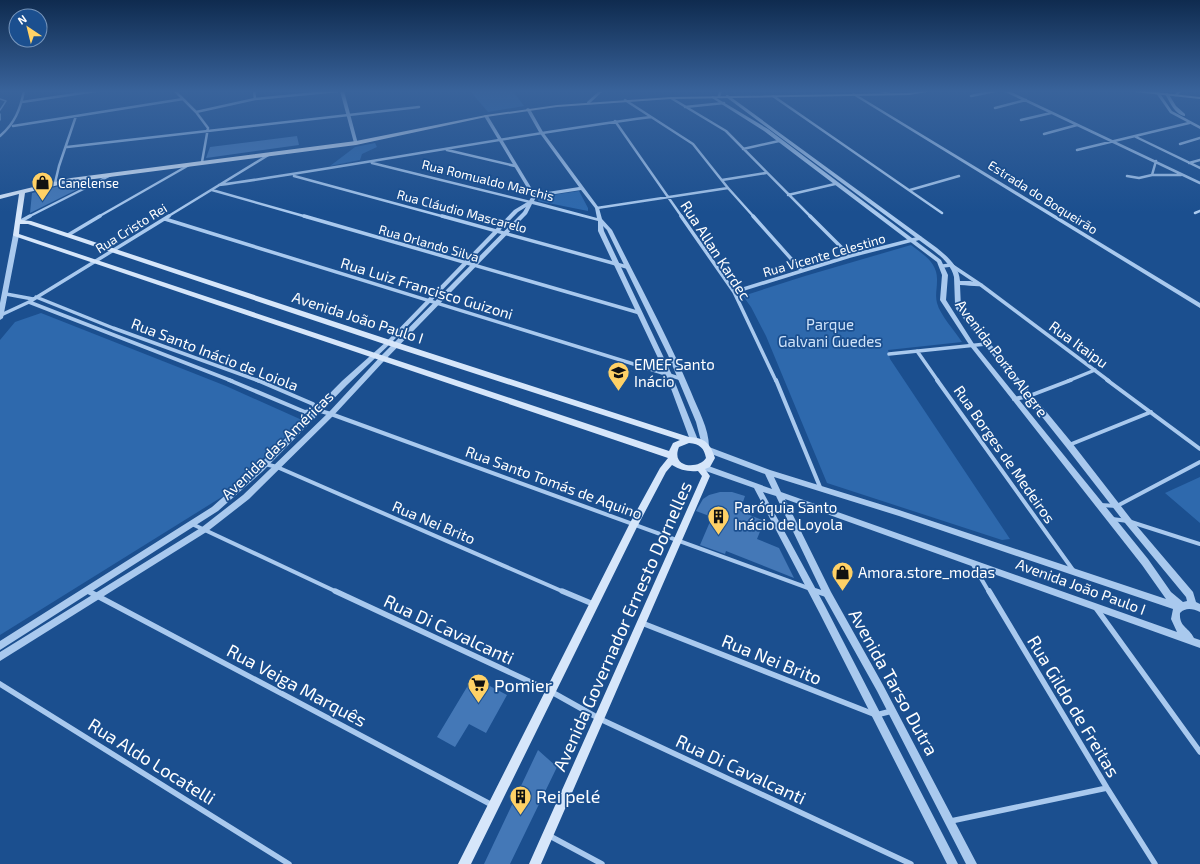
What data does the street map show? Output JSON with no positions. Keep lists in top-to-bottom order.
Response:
{
  "streets": {
    "main road": ["Avenida João Paulo I", "Avenida Governador Ernesto Dornelles"],
    "street": [
      "Rua Romualdo Marchis",
      "Estrada do Boqueirão",
      "Rua Cláudio Mascarelo",
      "Rua Cristo Rei",
      "Rua Orlando Silva",
      "Rua Allan Kardec",
      "Rua Vicente Celestino",
      "Rua Luiz Francisco Guizoni",
      "Rua Itaipu",
      "Rua Santo Inácio de Loiola",
      "Avenida Porto Alegre",
      "Avenida das Américas",
      "Rua Borges de Medeiros",
      "Rua Santo Tomás de Aquino",
      "Rua Nei Brito",
      "Rua Di Cavalcanti",
      "Avenida Tarso Dutra",
      "Rua Veiga Marquês",
      "Rua Gildo de Freitas",
      "Rua Aldo Locatelli"
    ]
  },
  "crossings": [
    ["Rua Romualdo Marchis", "Avenida das Américas"],
    ["Rua Cláudio Mascarelo", "Avenida das Américas"],
    ["Rua Cristo Rei", "Rua Orlando Silva"],
    ["Rua Cristo Rei", "Rua Luiz Francisco Guizoni"],
    ["Rua Cristo Rei", "Avenida João Paulo I"],
    ["Rua Cristo Rei", "Rua Santo Inácio de Loiola"],
    ["Rua Orlando Silva", "Avenida das Américas"],
    ["Rua Allan Kardec", "Rua Vicente Celestino"],
    ["Rua Allan Kardec", "Avenida João Paulo I"],
    ["Rua Vicente Celestino", "Avenida Porto Alegre"],
    ["Rua Luiz Francisco Guizoni", "Avenida das Américas"],
    ["Avenida João Paulo I", "Avenida Porto Alegre"],
    ["Avenida João Paulo I", "Avenida das Américas"],
    ["Avenida João Paulo I", "Rua Borges de Medeiros"],
    ["Avenida João Paulo I", "Avenida Governador Ernesto Dornelles"],
    ["Avenida João Paulo I", "Avenida Tarso Dutra"],
    ["Avenida João Paulo I", "Rua Gildo de Freitas"],
    ["Rua Itaipu", "Avenida Porto Alegre"],
    ["Rua Santo Inácio de Loiola", "Avenida das Américas"],
    ["Rua Santo Inácio de Loiola", "Rua Santo Tomás de Aquino"],
    ["Avenida das Américas", "Rua Santo Tomás de Aquino"],
    ["Avenida das Américas", "Rua Nei Brito"],
    ["Avenida das Américas", "Rua Di Cavalcanti"],
    ["Avenida das Américas", "Rua Veiga Marquês"],
    ["Rua Santo Tomás de Aquino", "Avenida Governador Ernesto Dornelles"],
    ["Rua Santo Tomás de Aquino", "Avenida Tarso Dutra"],
    ["Rua Nei Brito", "Avenida Governador Ernesto Dornelles"],
    ["Rua Nei Brito", "Avenida Tarso Dutra"],
    ["Avenida Governador Ernesto Dornelles", "Rua Di Cavalcanti"],
    ["Avenida Governador Ernesto Dornelles", "Rua Veiga Marquês"]
  ],
  "parks": ["Parque Galvani Guedes"],
  "places": {
    "shop": ["Canelense", "Amora.store_modas"],
    "school or university": ["EMEF Santo Inácio"],
    "building": ["Paróquia Santo Inácio de Loyola", "Rei pelé"],
    "supermarket": ["Pomier"]
  },
  "north": "top left"
}
